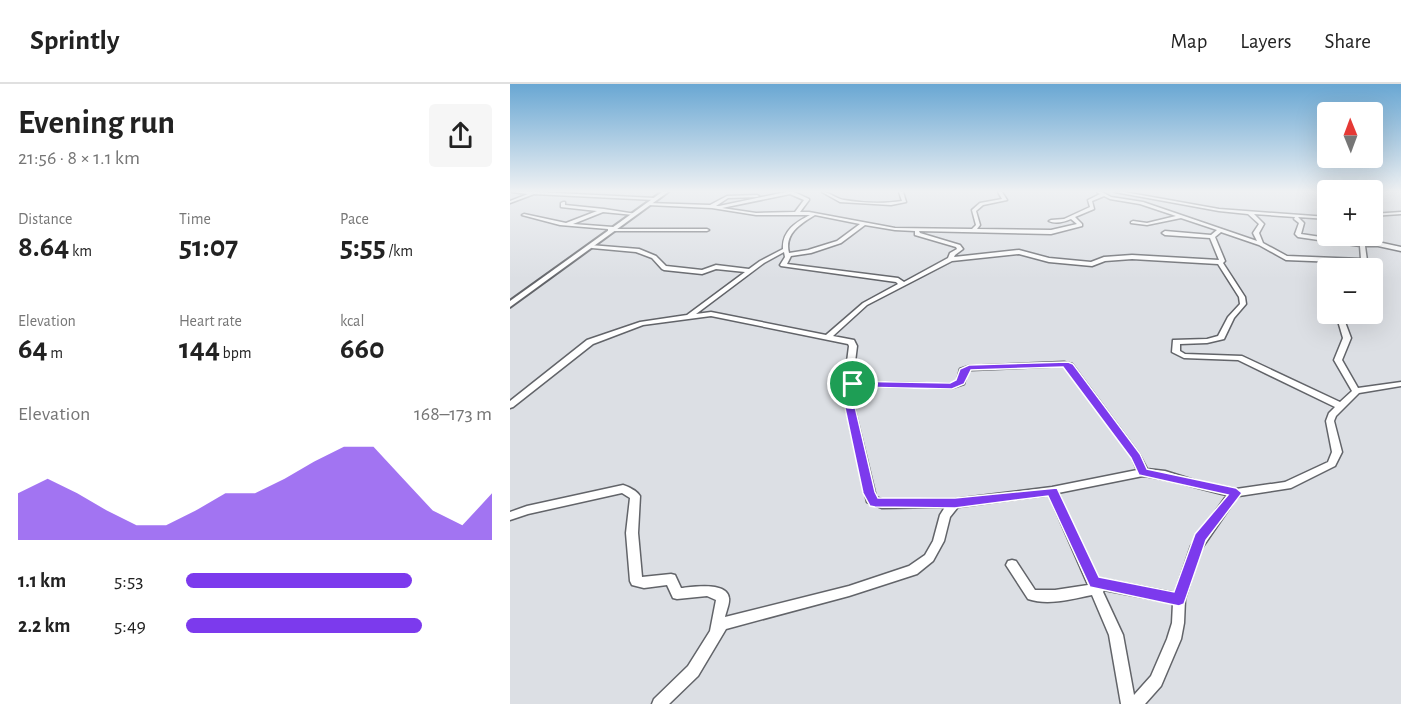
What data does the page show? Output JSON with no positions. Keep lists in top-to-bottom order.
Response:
{
  "north": "top",
  "page": {
    "header": "Sprintly",
    "nav": ["Map", "Layers", "Share"],
    "heading": ["Evening run", "21:56 · 8 × 1.1 km"],
    "map_buttons": ["+", "−"],
    "stats": [
      ["Distance", "8.64 km"],
      ["Time", "51:07"],
      ["Pace", "5:55 /km"],
      ["Elevation", "64 m"],
      ["Heart rate", "144 bpm"],
      ["kcal", "660"]
    ],
    "chart": ["Elevation", "168–173 m"],
    "list": [
      {
        "name": "1.1 km",
        "note": "5:53"
      },
      {
        "name": "2.2 km",
        "note": "5:49"
      }
    ]
  }
}
